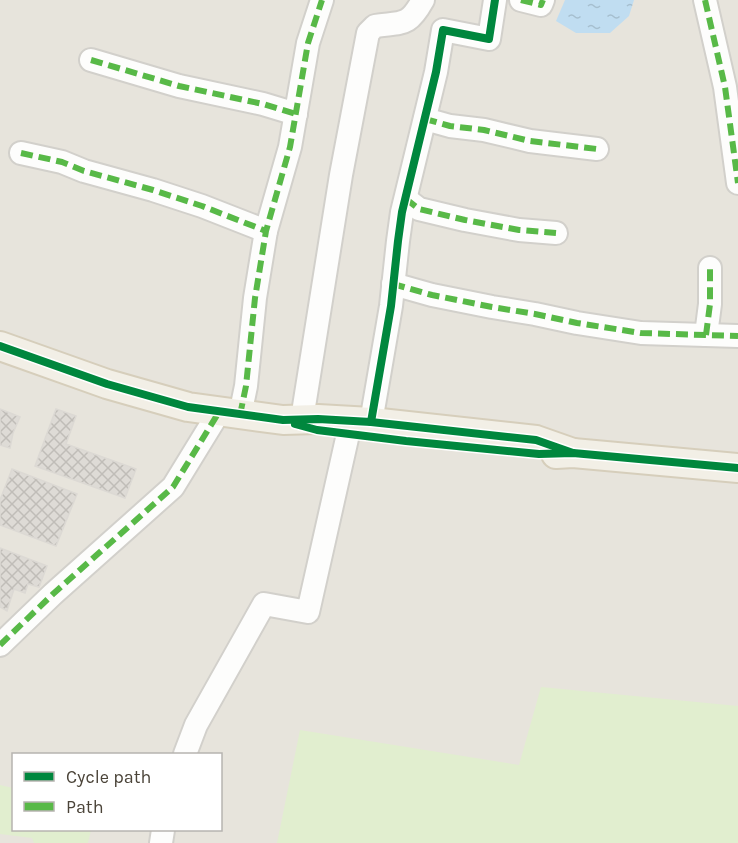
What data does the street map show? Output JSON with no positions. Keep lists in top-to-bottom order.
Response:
{
  "legend": ["Cycle path", "Path"]
}
